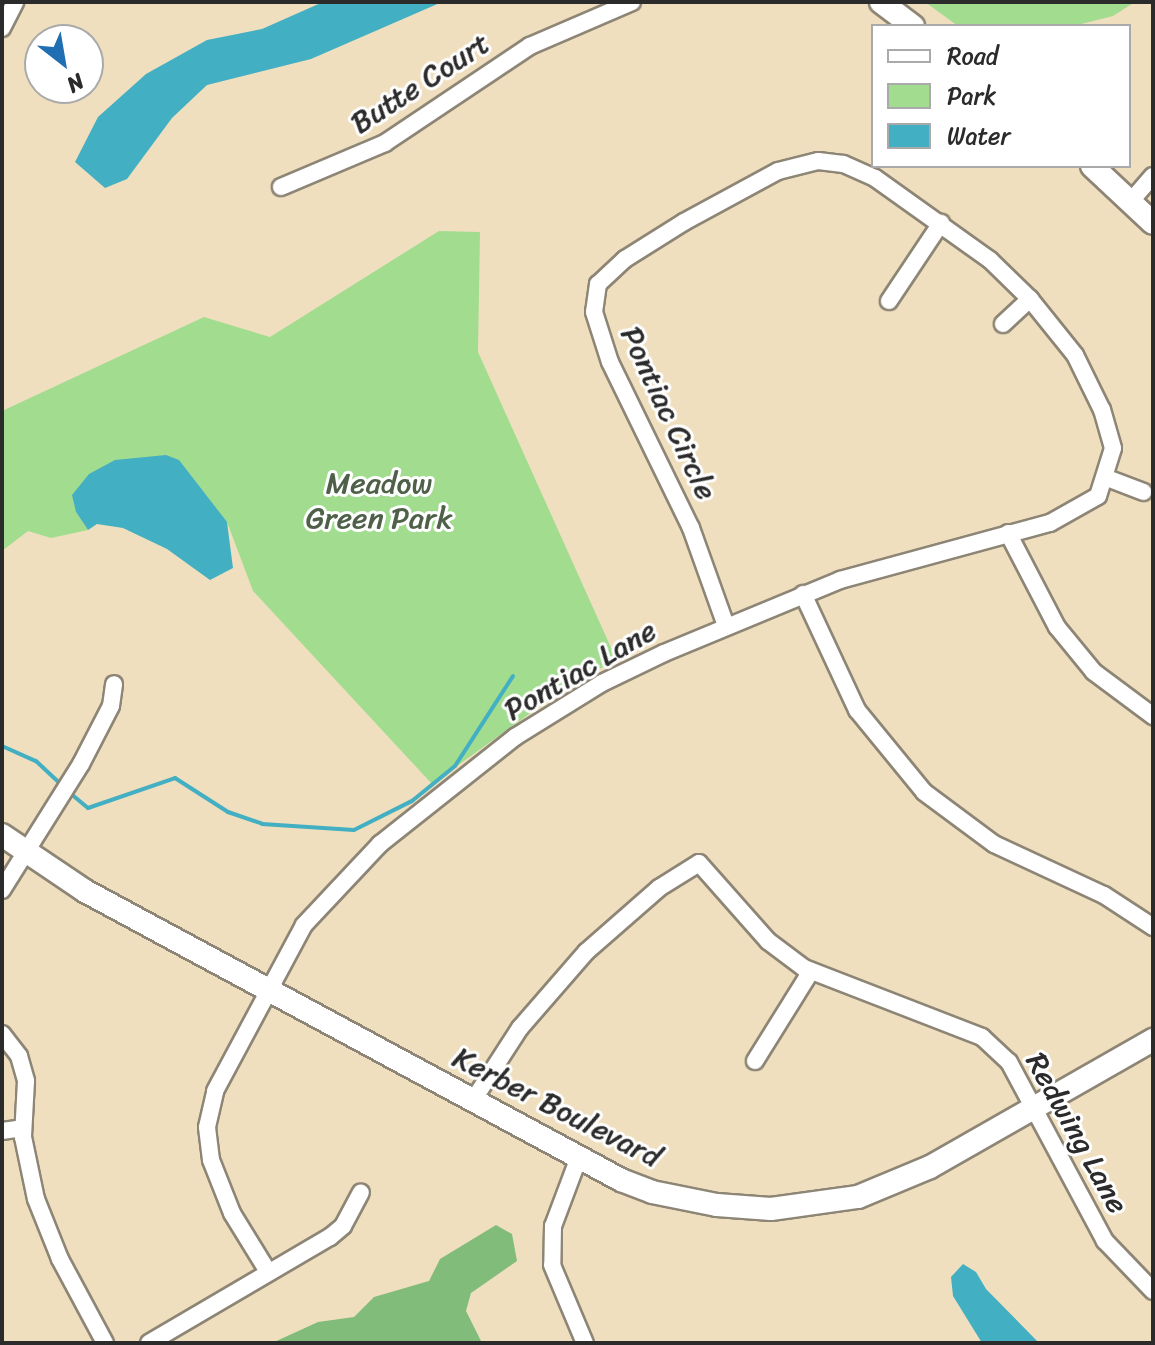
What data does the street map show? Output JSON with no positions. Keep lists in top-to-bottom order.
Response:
{
  "streets": {
    "street": [
      "Butte Court",
      "Pontiac Circle",
      "Pontiac Lane",
      "Kerber Boulevard",
      "Redwing Lane"
    ]
  },
  "crossings": [
    ["Pontiac Circle", "Pontiac Lane"],
    ["Pontiac Lane", "Kerber Boulevard"],
    ["Kerber Boulevard", "Redwing Lane"]
  ],
  "parks": ["Meadow Green Park"],
  "legend": ["Road", "Park", "Water"],
  "north": "bottom right"
}
